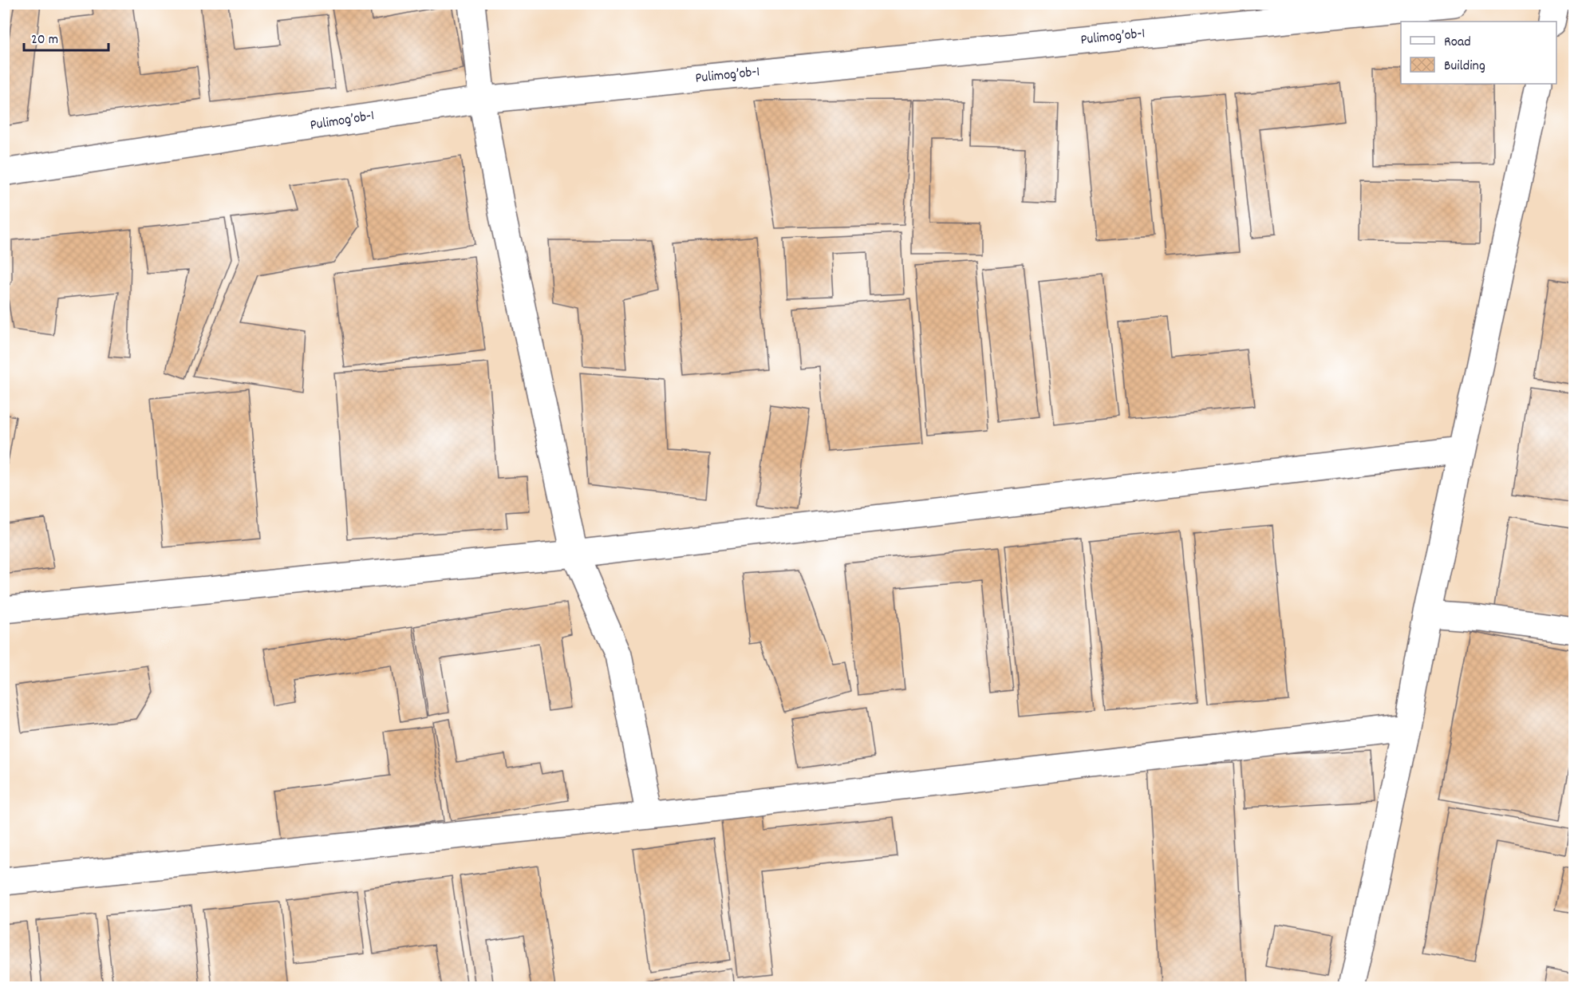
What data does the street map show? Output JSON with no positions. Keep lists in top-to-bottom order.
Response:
{
  "streets": {
    "street": ["Pulimog’ob-1"]
  },
  "legend": ["Road", "Building"],
  "scale_bar": "20 m"
}
